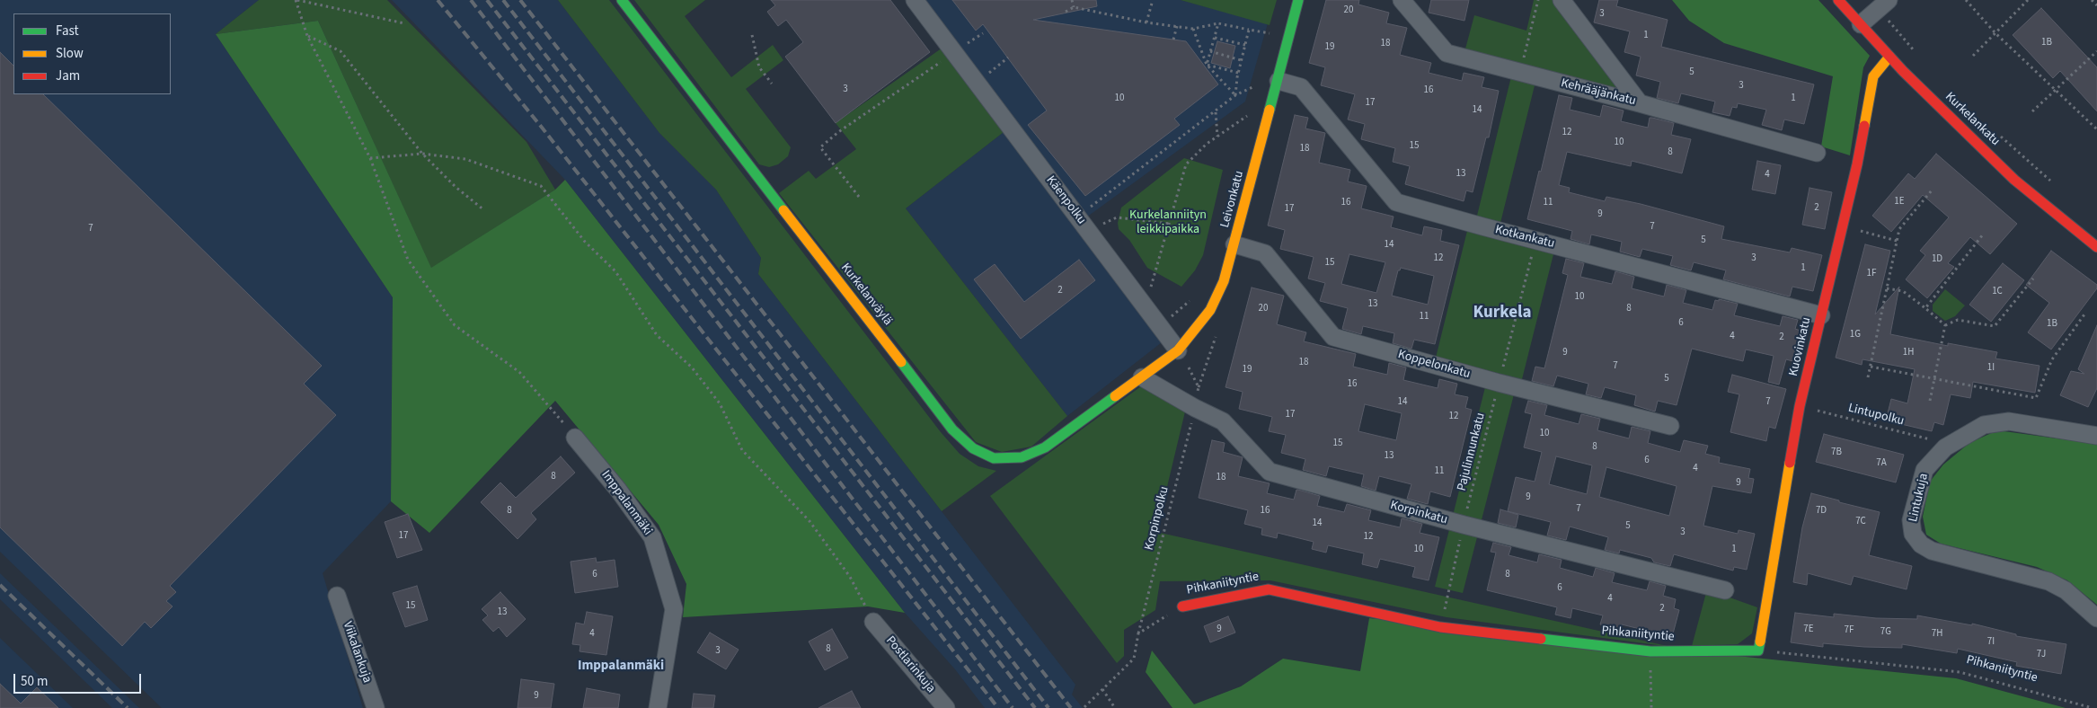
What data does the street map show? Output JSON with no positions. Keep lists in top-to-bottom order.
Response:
{
  "streets": {
    "street": [
      "Kehrääjänkatu",
      "Kurkelankatu",
      "Leivonkatu",
      "Käenpolku",
      "Kotkankatu",
      "Kurkelanväylä",
      "Kuovinkatu",
      "Koppelonkatu",
      "Lintukuja",
      "Imppalanmäki",
      "Korpinkatu",
      "Pihkaniityntie",
      "Viikalankuja",
      "Postlarinkuja"
    ],
    "path": ["Lintupolku", "Pajulinnunkatu", "Korpinpolku"]
  },
  "crossings": [
    ["Kurkelankatu", "Kuovinkatu"],
    ["Leivonkatu", "Käenpolku"],
    ["Leivonkatu", "Kotkankatu"],
    ["Leivonkatu", "Kurkelanväylä"],
    ["Leivonkatu", "Koppelonkatu"],
    ["Leivonkatu", "Korpinkatu"],
    ["Kotkankatu", "Kuovinkatu"],
    ["Kotkankatu", "Pajulinnunkatu"],
    ["Kurkelanväylä", "Korpinkatu"],
    ["Kuovinkatu", "Lintupolku"],
    ["Kuovinkatu", "Pihkaniityntie"],
    ["Koppelonkatu", "Pajulinnunkatu"],
    ["Pajulinnunkatu", "Korpinkatu"],
    ["Pajulinnunkatu", "Pihkaniityntie"],
    ["Korpinkatu", "Korpinpolku"]
  ],
  "districts": ["Kurkela", "Imppalanmäki"],
  "parks": ["Kurkelanniityn leikkipaikka"],
  "house_numbers": [
    "20",
    "3",
    "1",
    "1B",
    "18",
    "19",
    "5",
    "3",
    "3",
    "16",
    "10",
    "1",
    "17",
    "14",
    "12",
    "10",
    "15",
    "18",
    "8",
    "13",
    "4",
    "1E",
    "16",
    "11",
    "2",
    "17",
    "9",
    "7",
    "7",
    "5",
    "14",
    "12",
    "3",
    "1D",
    "15",
    "1",
    "1F",
    "2",
    "1C",
    "10",
    "13",
    "20",
    "8",
    "11",
    "6",
    "1B",
    "1G",
    "4",
    "2",
    "9",
    "1H",
    "18",
    "7",
    "1I",
    "19",
    "5",
    "16",
    "14",
    "7",
    "17",
    "12",
    "10",
    "15",
    "8",
    "7B",
    "13",
    "6",
    "7A",
    "4",
    "11",
    "8",
    "18",
    "9",
    "9",
    "7",
    "8",
    "16",
    "7D",
    "7C",
    "14",
    "5",
    "3",
    "17",
    "12",
    "10",
    "1",
    "6",
    "8",
    "6",
    "4",
    "15",
    "2",
    "13",
    "9",
    "7E",
    "7F",
    "7G",
    "4",
    "7H",
    "7I",
    "8",
    "3",
    "7J",
    "9"
  ],
  "legend": ["Fast", "Slow", "Jam"],
  "scale_bar": "50 m"
}
